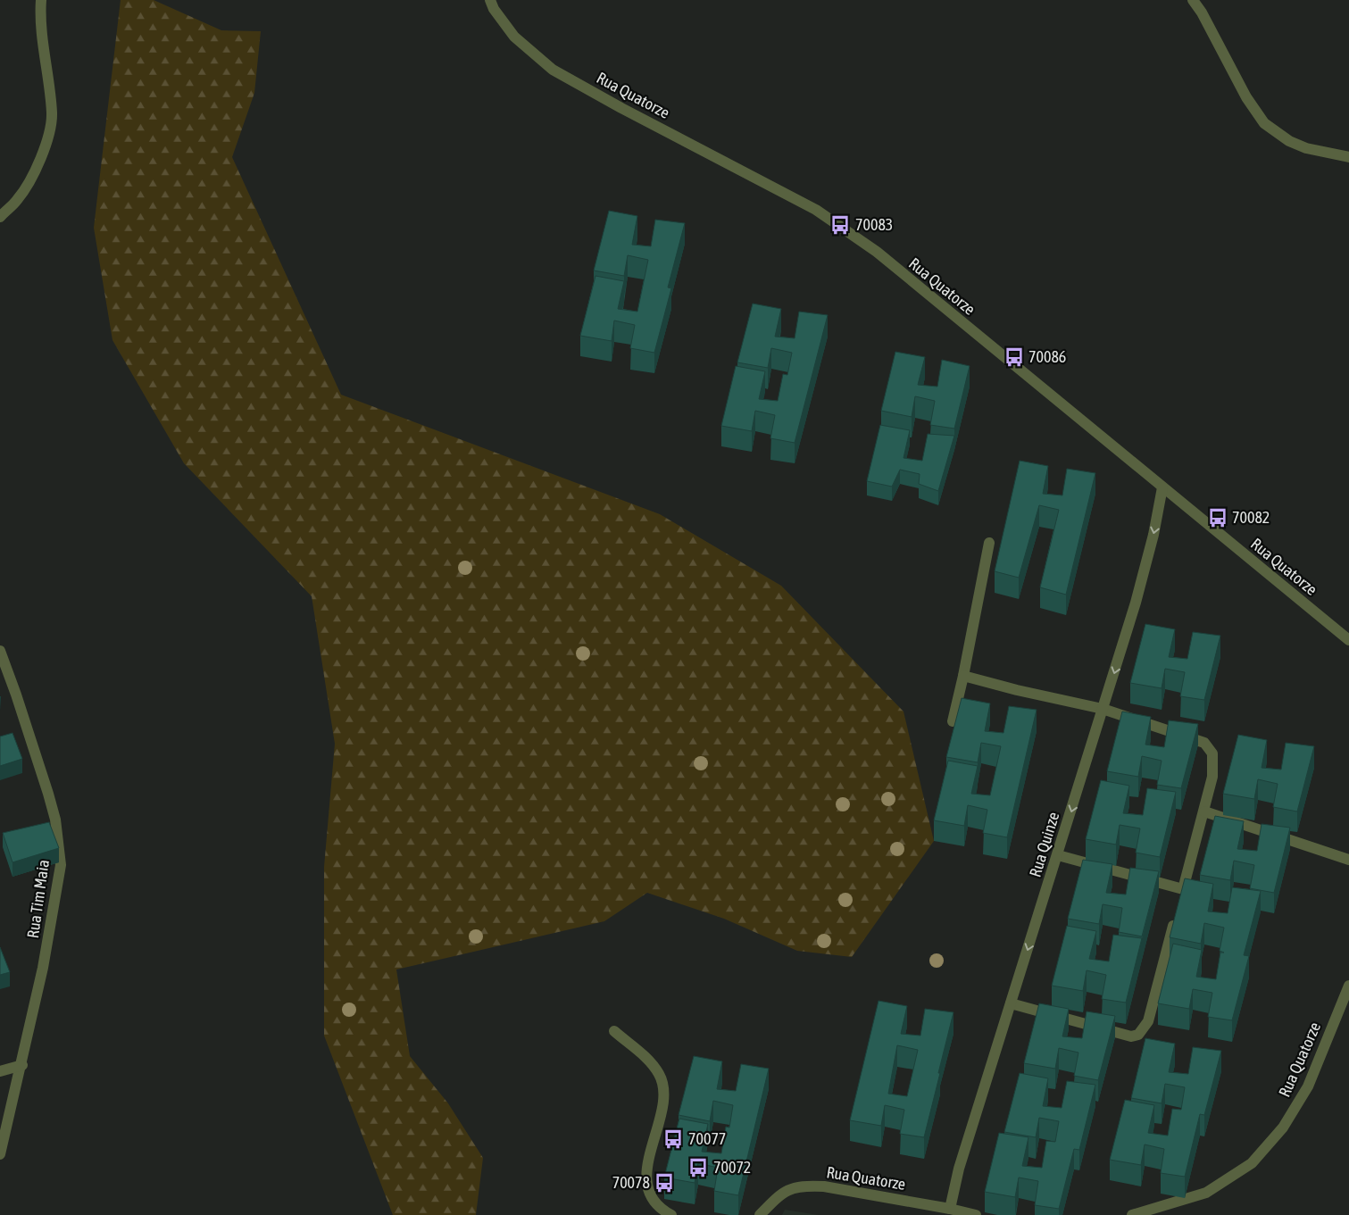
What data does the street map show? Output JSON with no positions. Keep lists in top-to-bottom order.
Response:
{
  "streets": {
    "street": ["Rua Quatorze", "Rua Quinze", "Rua Tim Maia"]
  },
  "crossings": [
    ["Rua Quatorze", "Rua Quinze"]
  ],
  "one_way": ["Rua Quinze"],
  "places": {
    "bus stop": [
      "70083",
      "70086",
      "70082",
      "70077",
      "70072",
      "70078"
    ]
  }
}
